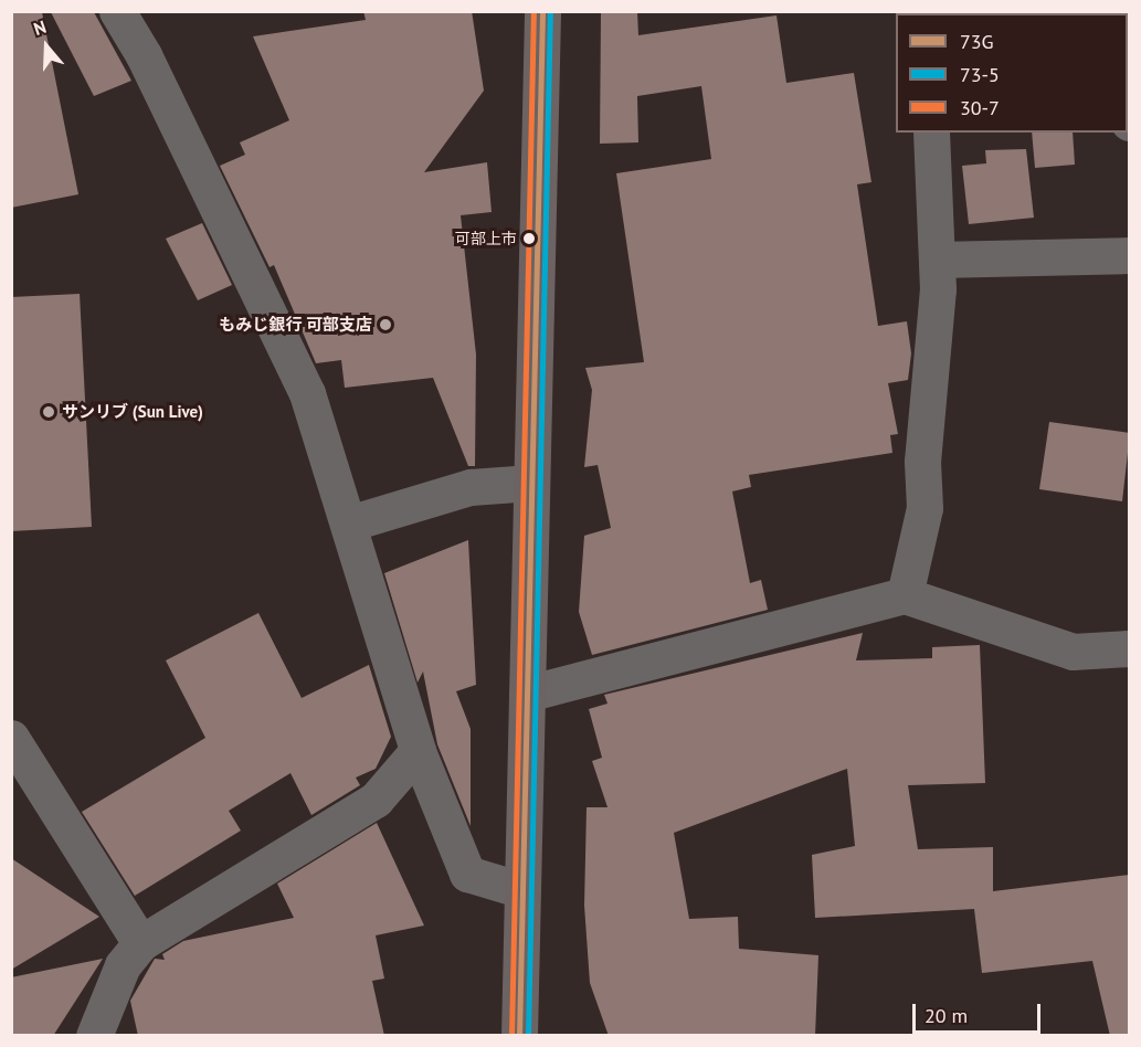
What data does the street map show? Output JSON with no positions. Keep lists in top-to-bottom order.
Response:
{
  "places": ["可部上市", "もみじ銀行 可部支店", "サンリブ (Sun Live)"],
  "lines": ["transit line 73G", "transit line 73-5", "transit line 30-7"],
  "legend": ["73G", "73-5", "30-7"],
  "scale_bar": "20 m",
  "north": "top"
}
